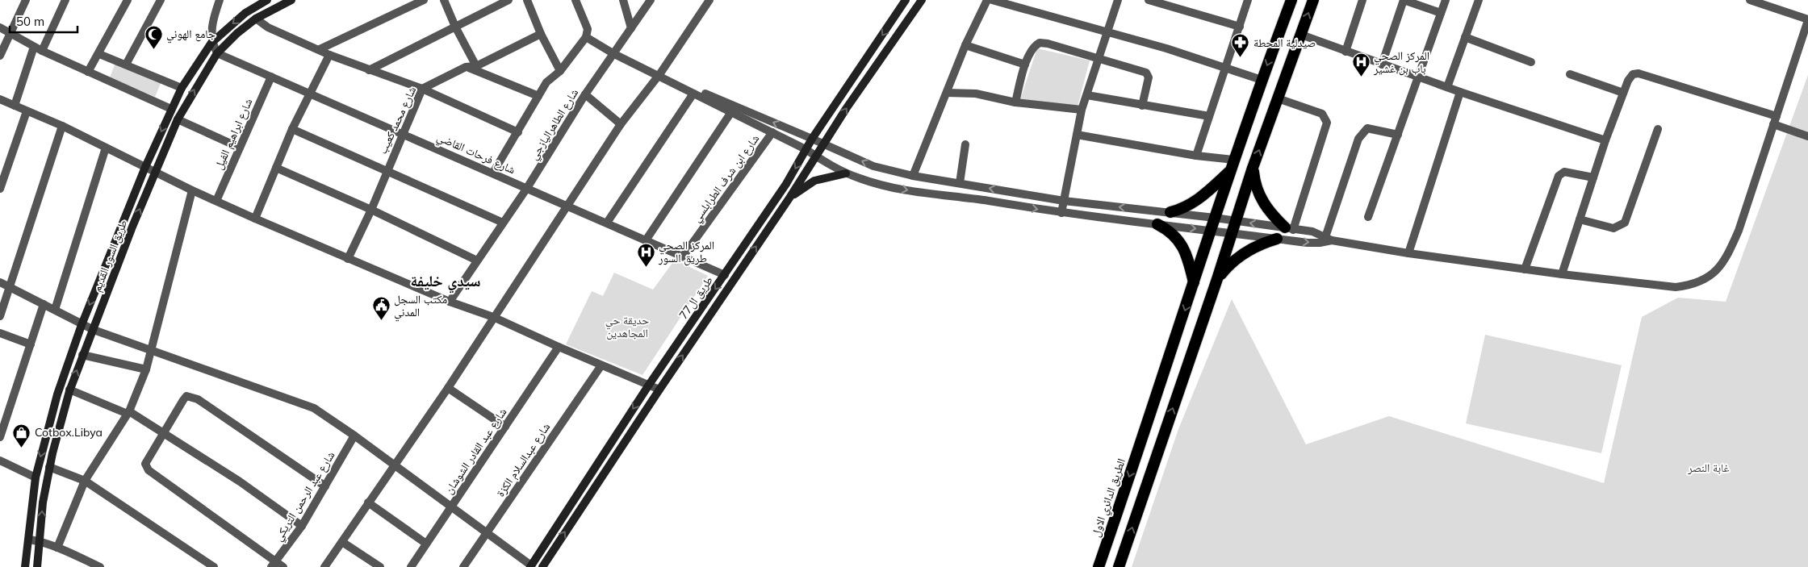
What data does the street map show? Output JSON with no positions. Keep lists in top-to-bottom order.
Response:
{
  "streets": {
    "highway": ["الطريق الدائري الاول"],
    "main road": ["طريق السور القديم", "طريق ال77"],
    "street": [
      "شارع محمد كعيب",
      "شارع الطاهراليازجي",
      "شارع ابراهيم الفيل",
      "شارع فرحات القاضي",
      "شارع ابن شرف الطرابلسي",
      "شارع عبد القادر الشوشان",
      "شارع عبدالسلام الكزة",
      "شارع عبد الرحمن التريكي"
    ]
  },
  "crossings": [
    ["شارع محمد كعيب", "شارع فرحات القاضي"],
    ["شارع الطاهراليازجي", "شارع فرحات القاضي"],
    ["شارع ابراهيم الفيل", "شارع فرحات القاضي"],
    ["شارع فرحات القاضي", "شارع ابن شرف الطرابلسي"],
    ["شارع فرحات القاضي", "طريق السور القديم"],
    ["شارع فرحات القاضي", "طريق ال77"]
  ],
  "districts": ["سيدي خليفة"],
  "parks": ["حديقة حي المجاهدين", "غابة النصر"],
  "places": {
    "mosque": ["جامع الهوني"],
    "pharmacy": ["صيدلية المحطة"],
    "hospital": ["المركز الصحي باب بن غشير", "المركز الصحي طريق السور"],
    "public building": ["مكتب السجل المدني"],
    "shop": ["Cotbox.Libya"]
  },
  "scale_bar": "50 m"
}
